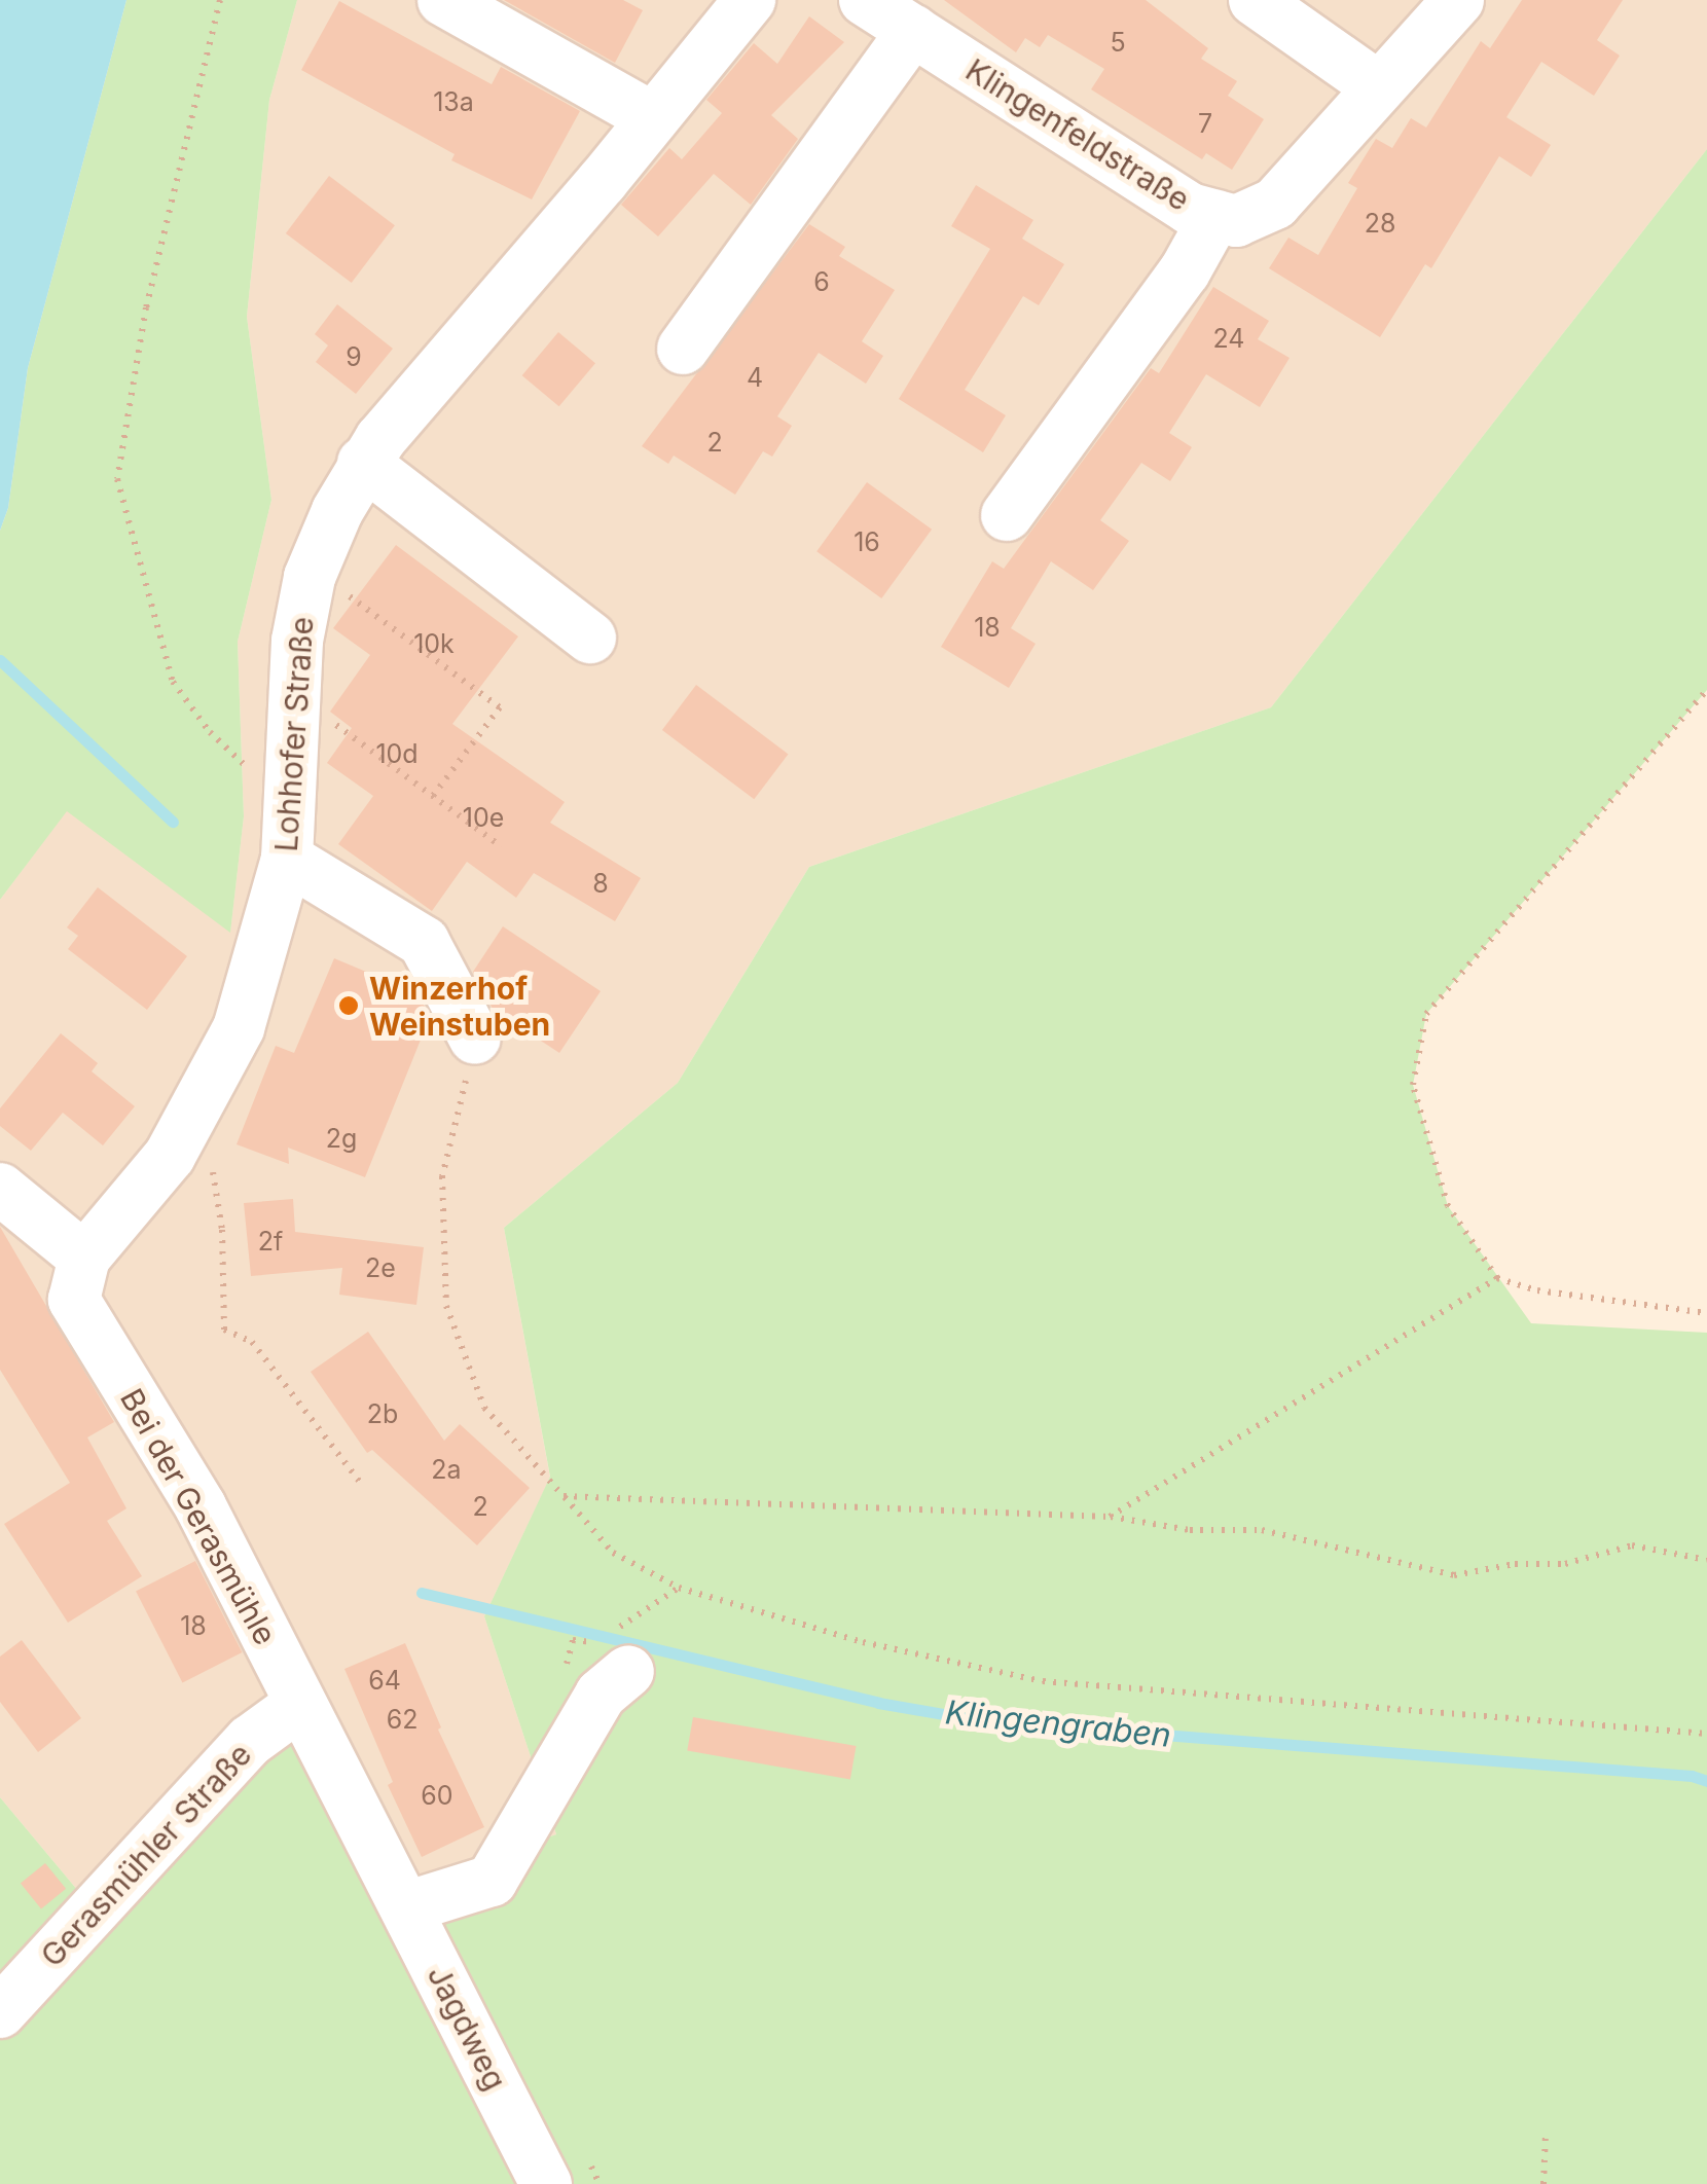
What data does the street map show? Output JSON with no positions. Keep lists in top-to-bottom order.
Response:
{
  "streets": {
    "street": [
      "Klingenfeldstraße",
      "Lohhofer Straße",
      "Bei der Gerasmühle",
      "Gerasmühler Straße",
      "Jagdweg"
    ]
  },
  "crossings": [
    ["Lohhofer Straße", "Bei der Gerasmühle"],
    ["Bei der Gerasmühle", "Gerasmühler Straße"],
    ["Bei der Gerasmühle", "Jagdweg"]
  ],
  "water": ["Klingengraben"],
  "places": ["Winzerhof Weinstuben"],
  "house_numbers": [
    "5",
    "13a",
    "7",
    "28",
    "6",
    "24",
    "9",
    "4",
    "2",
    "16",
    "18",
    "10k",
    "10d",
    "10e",
    "8",
    "2g",
    "2f",
    "2e",
    "2b",
    "2a",
    "2",
    "18",
    "64",
    "62",
    "60"
  ]
}
